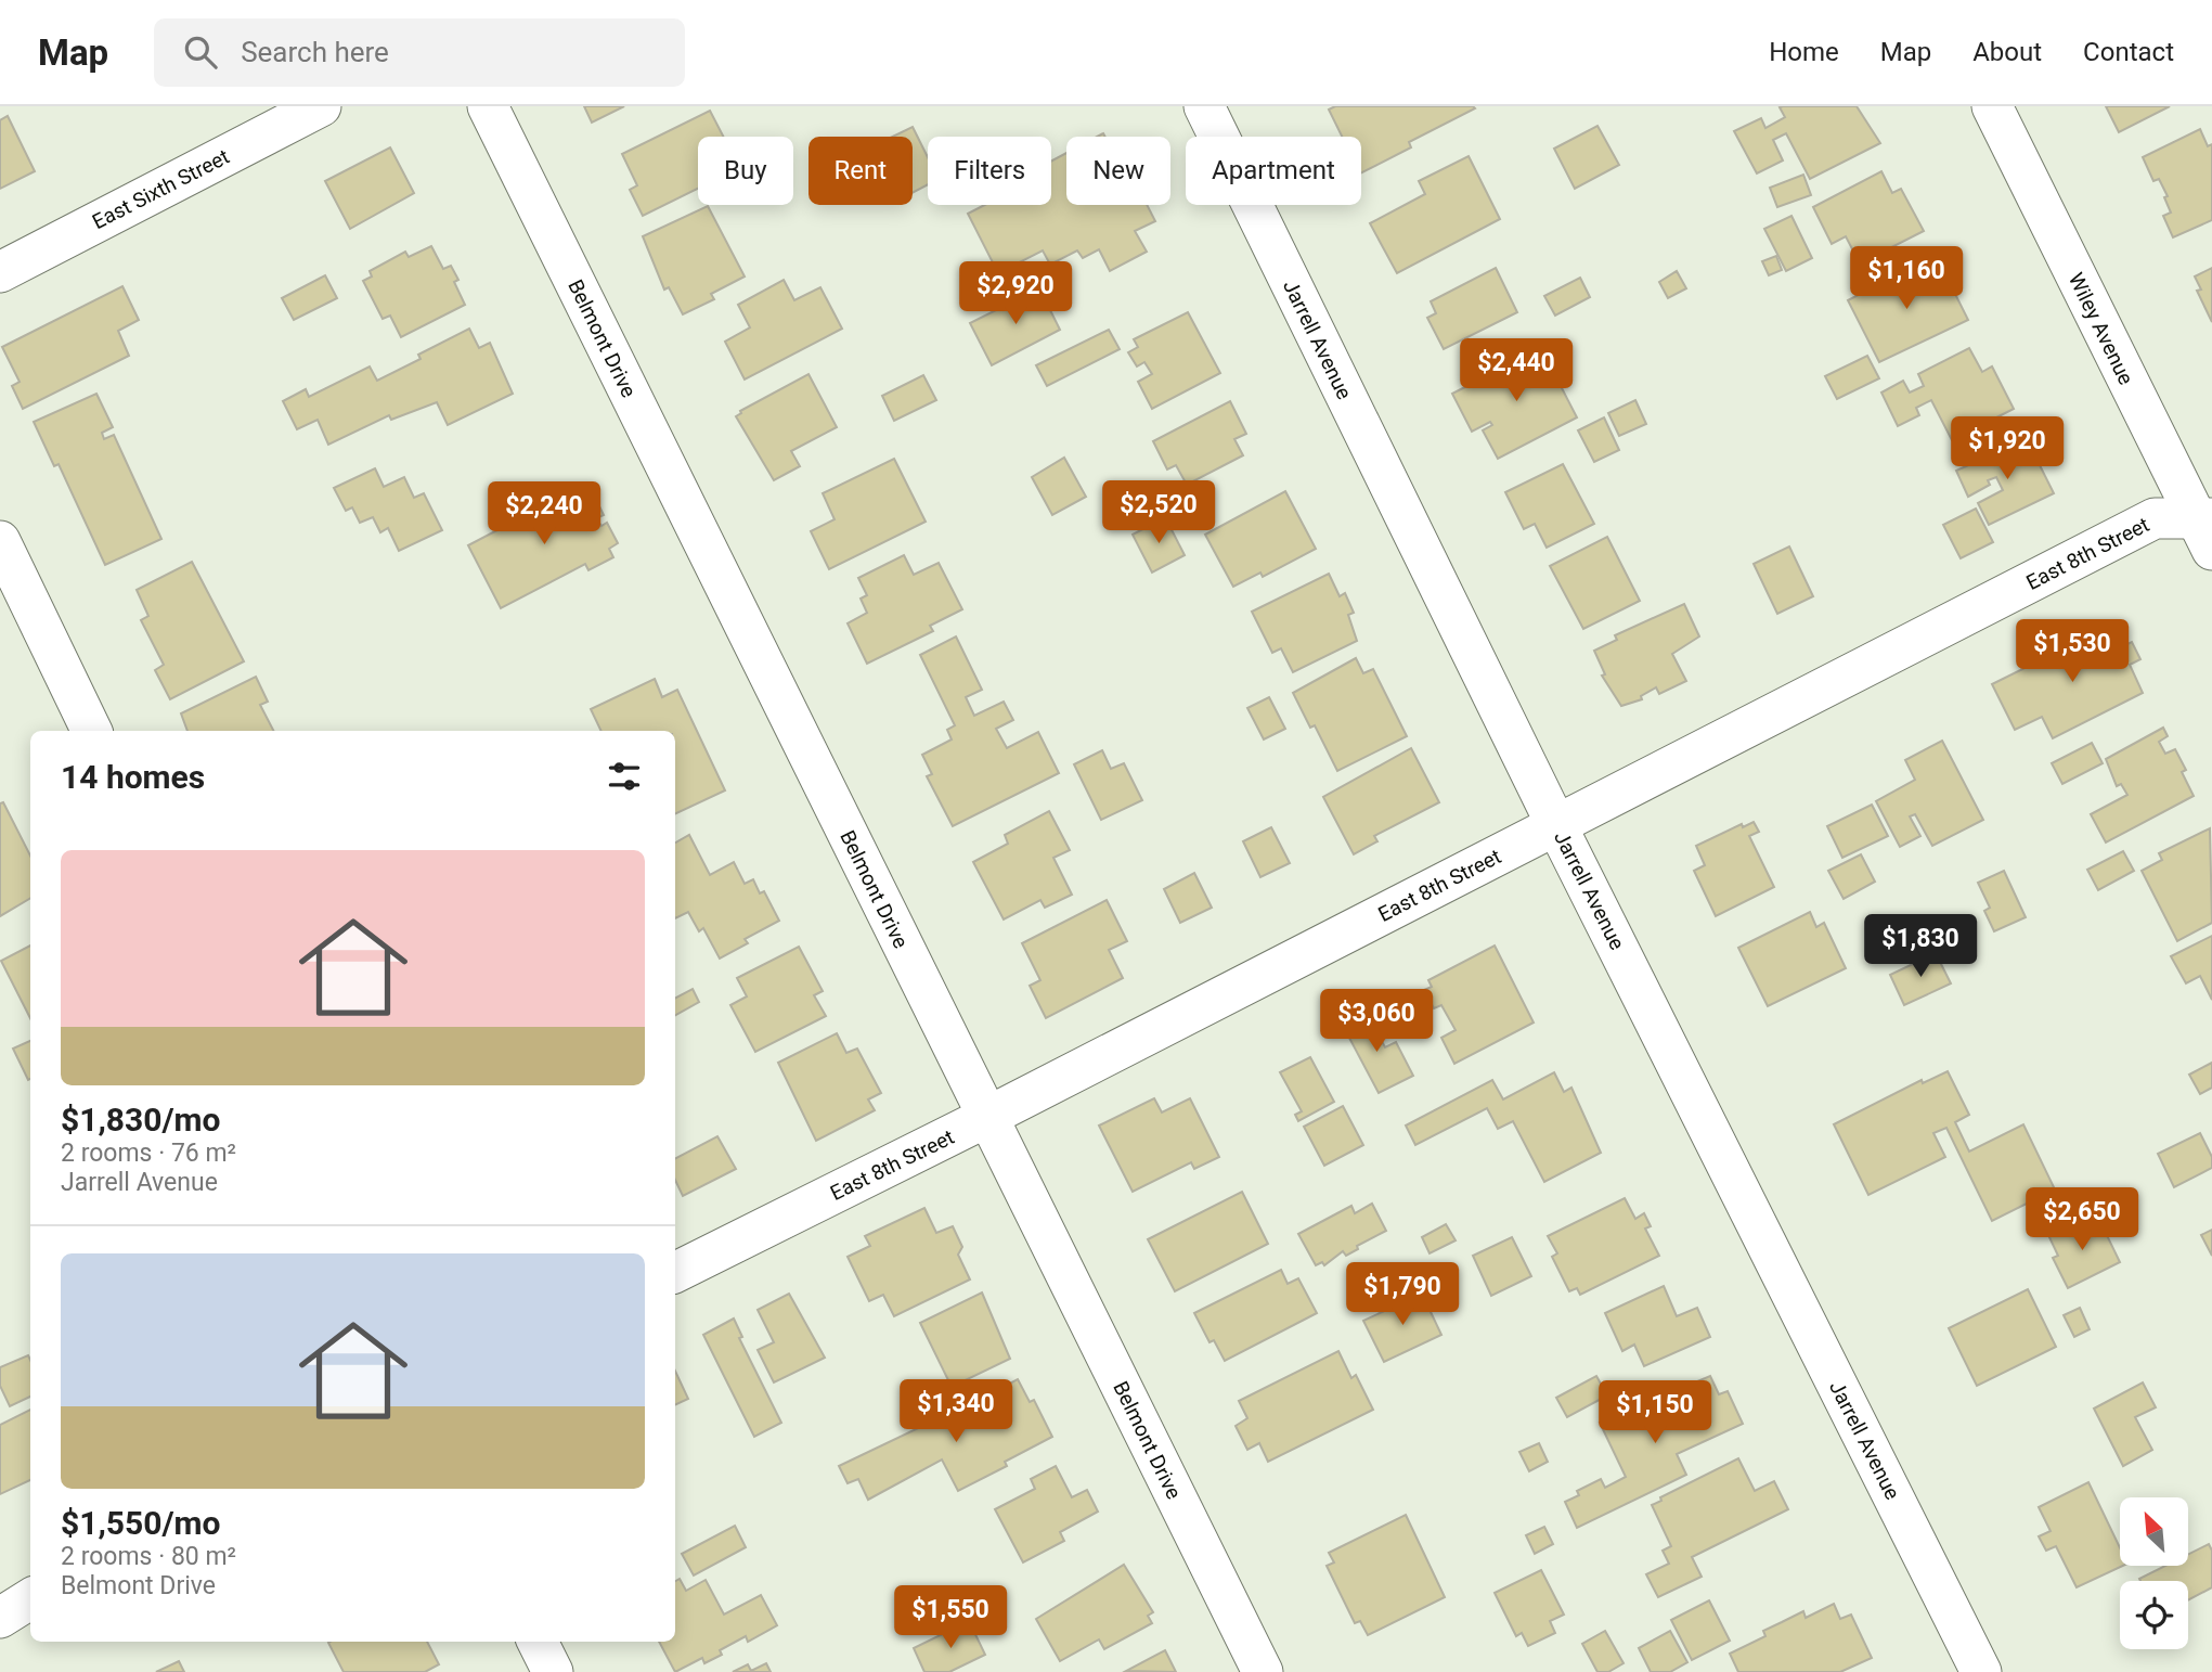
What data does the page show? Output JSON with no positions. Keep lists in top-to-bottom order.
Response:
{
  "streets": {
    "street": [
      "East Sixth Street",
      "Wiley Avenue",
      "Belmont Drive",
      "Jarrell Avenue",
      "East 8th Street"
    ]
  },
  "crossings": [
    ["Wiley Avenue", "East 8th Street"],
    ["Belmont Drive", "East 8th Street"],
    ["Jarrell Avenue", "East 8th Street"]
  ],
  "north": "top left",
  "page": {
    "header": "Map",
    "search": "Search here",
    "nav": [
      "Home",
      "Map",
      "About",
      "Contact"
    ],
    "chip": [
      "Buy",
      "Rent",
      "Filters",
      "New",
      "Apartment"
    ],
    "price": [
      "$1,160",
      "$2,920",
      "$2,440",
      "$1,920",
      "$2,520",
      "$2,240",
      "$1,530",
      "$1,830",
      "$3,060",
      "$2,650",
      "$1,790",
      "$1,340",
      "$1,150",
      "$1,550"
    ],
    "heading": "14 homes",
    "list": [
      {
        "name": "$1,830/mo",
        "note": "2 rooms · 76 m² · Jarrell Avenue"
      },
      {
        "name": "$1,550/mo",
        "note": "2 rooms · 80 m² · Belmont Drive"
      }
    ]
  }
}
